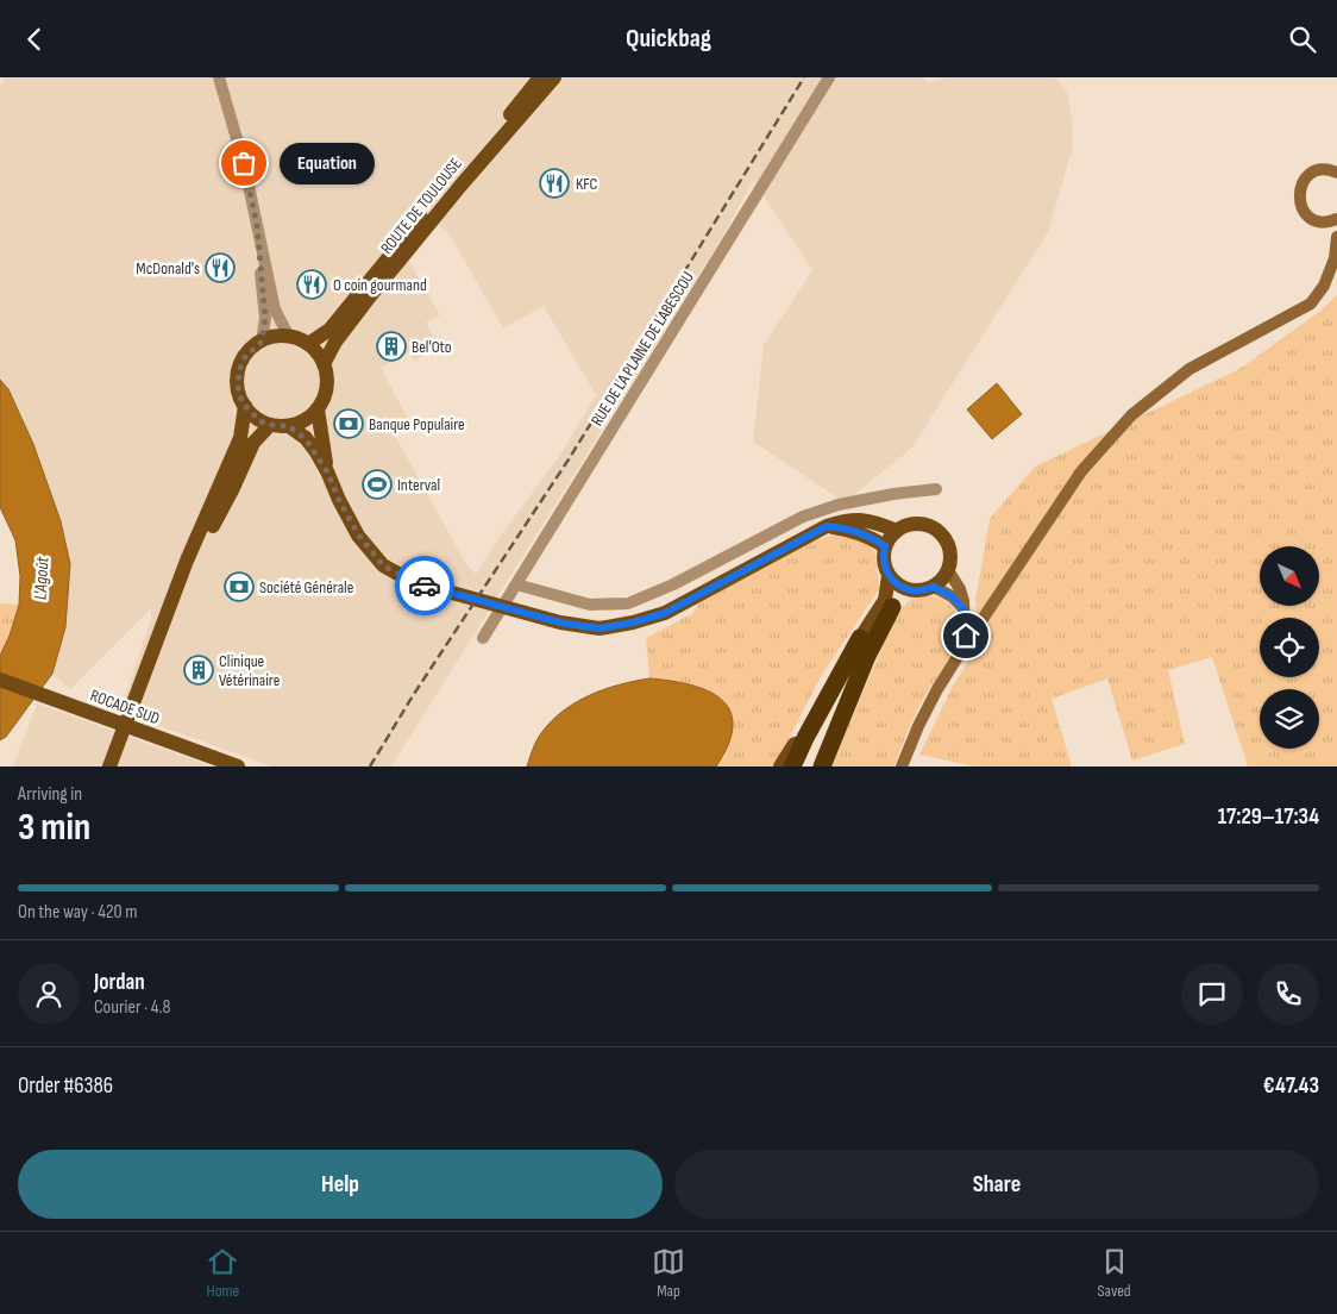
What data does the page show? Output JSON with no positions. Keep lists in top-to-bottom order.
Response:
{
  "streets": {
    "main road": ["ROUTE DE TOULOUSE", "ROCADE SUD"],
    "street": ["RUE DE LA PLAINE DE LABESCOU"]
  },
  "water": ["L'Agoût"],
  "places": {
    "other": ["Equation"],
    "restaurant": ["KFC", "McDonald's", "O coin gourmand"],
    "building": ["Bel'Oto", "Clinique Vétérinaire"],
    "bank": ["Banque Populaire", "Société Générale"],
    "sports": ["Interval"]
  },
  "north": "bottom right",
  "page": {
    "header": "Quickbag",
    "bubble": "Equation",
    "heading": ["3 min", "Arriving in", "17:29–17:34"],
    "panel": [
      "Jordan",
      "Courier · 4.8",
      "Order #6386",
      "€47.43"
    ],
    "bar": "On the way · 420 m",
    "buttons": ["Help", "Share"],
    "tabs": ["Home", "Map", "Saved"]
  }
}
